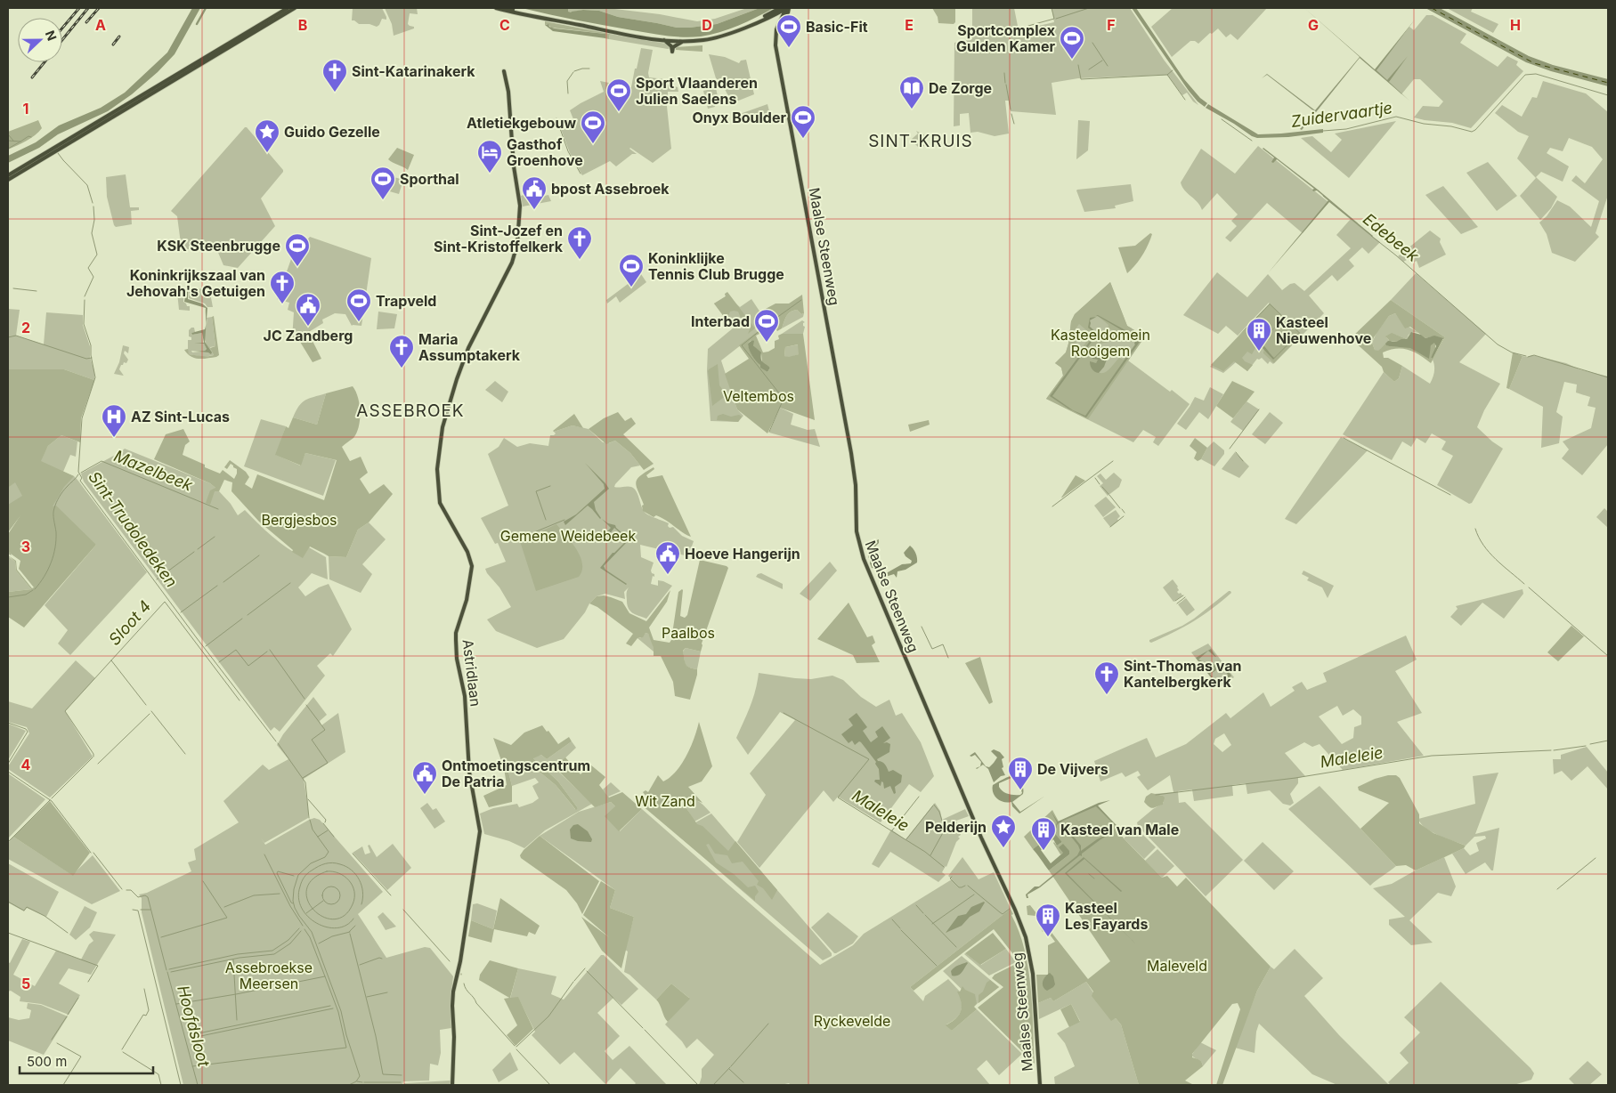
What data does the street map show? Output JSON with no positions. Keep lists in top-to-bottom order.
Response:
{
  "streets": {
    "main road": ["Maalse Steenweg", "Astridlaan"]
  },
  "districts": ["SINT-KRUIS", "ASSEBROEK"],
  "water": [
    "Zuidervaartje",
    "Edebeek",
    "Mazelbeek",
    "Sint-Trudoledeken",
    "Sloot 4",
    "Maleleie",
    "Hoofdsloot"
  ],
  "parks": [
    "Kasteeldomein Rooigem",
    "Veltembos",
    "Bergjesbos",
    "Gemene Weidebeek",
    "Paalbos",
    "Wit Zand",
    "Maleveld",
    "Assebroekse Meersen",
    "Ryckevelde"
  ],
  "places": {
    "sports": [
      "Basic-Fit",
      "Sportcomplex Gulden Kamer",
      "Sport Vlaanderen Julien Saelens",
      "Onyx Boulder",
      "Atletiekgebouw",
      "Sporthal",
      "KSK Steenbrugge",
      "Koninklijke Tennis Club Brugge",
      "Trapveld",
      "Interbad"
    ],
    "church": [
      "Sint-Katarinakerk",
      "Sint-Jozef en Sint-Kristoffelkerk",
      "Koninkrijkszaal van Jehovah's Getuigen",
      "Maria Assumptakerk",
      "Sint-Thomas van Kantelbergkerk"
    ],
    "library": ["De Zorge"],
    "place": ["Guido Gezelle", "Pelderijn"],
    "hotel": ["Gasthof Groenhove"],
    "public building": [
      "bpost Assebroek",
      "JC Zandberg",
      "Hoeve Hangerijn",
      "Ontmoetingscentrum De Patria"
    ],
    "building": [
      "Kasteel Nieuwenhove",
      "De Vijvers",
      "Kasteel van Male",
      "Kasteel Les Fayards"
    ],
    "hospital": ["AZ Sint-Lucas"]
  },
  "scale_bar": "500 m",
  "north": "right",
  "grid": {
    "columns": [
      "A",
      "B",
      "C",
      "D",
      "E",
      "F",
      "G",
      "H"
    ],
    "rows": [
      "1",
      "2",
      "3",
      "4",
      "5"
    ]
  }
}
